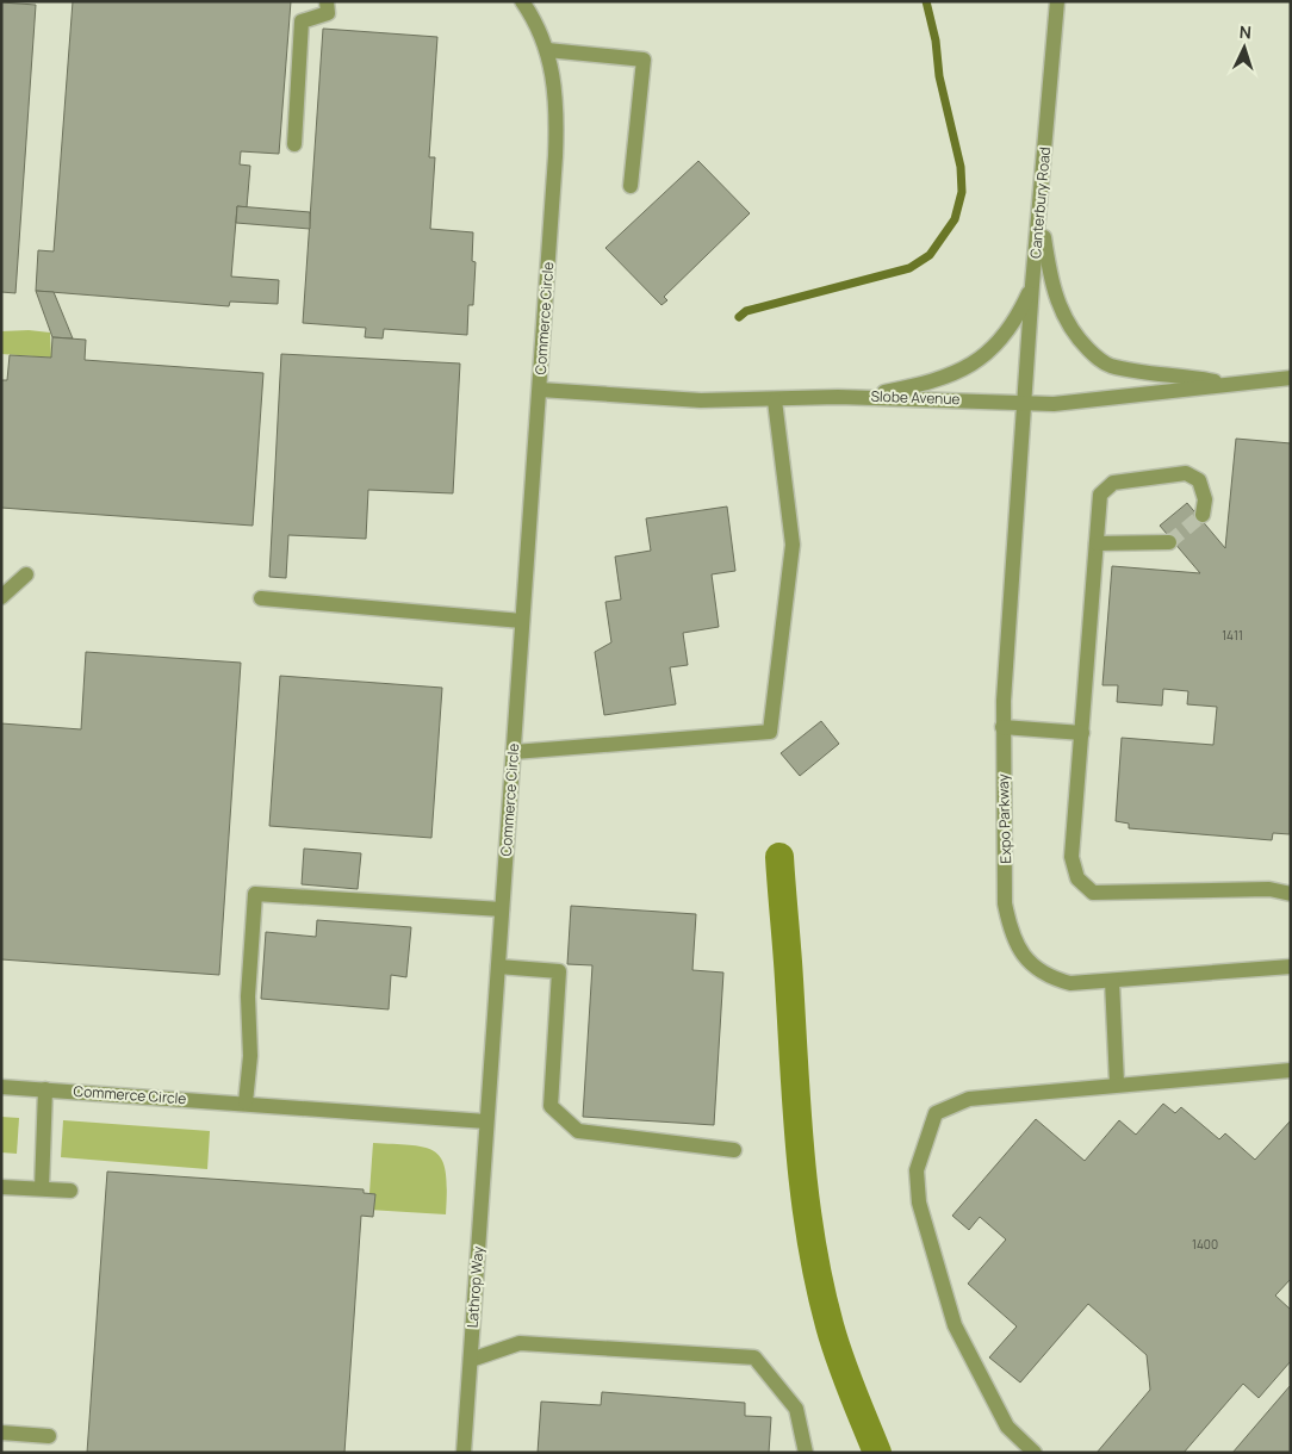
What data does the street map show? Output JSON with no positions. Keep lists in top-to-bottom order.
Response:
{
  "streets": {
    "street": [
      "Canterbury Road",
      "Commerce Circle",
      "Slobe Avenue",
      "Expo Parkway",
      "Lathrop Way"
    ]
  },
  "crossings": [
    ["Canterbury Road", "Slobe Avenue"],
    ["Canterbury Road", "Expo Parkway"],
    ["Commerce Circle", "Slobe Avenue"],
    ["Commerce Circle", "Lathrop Way"],
    ["Slobe Avenue", "Expo Parkway"]
  ],
  "house_numbers": ["1411", "1400"],
  "north": "top"
}
